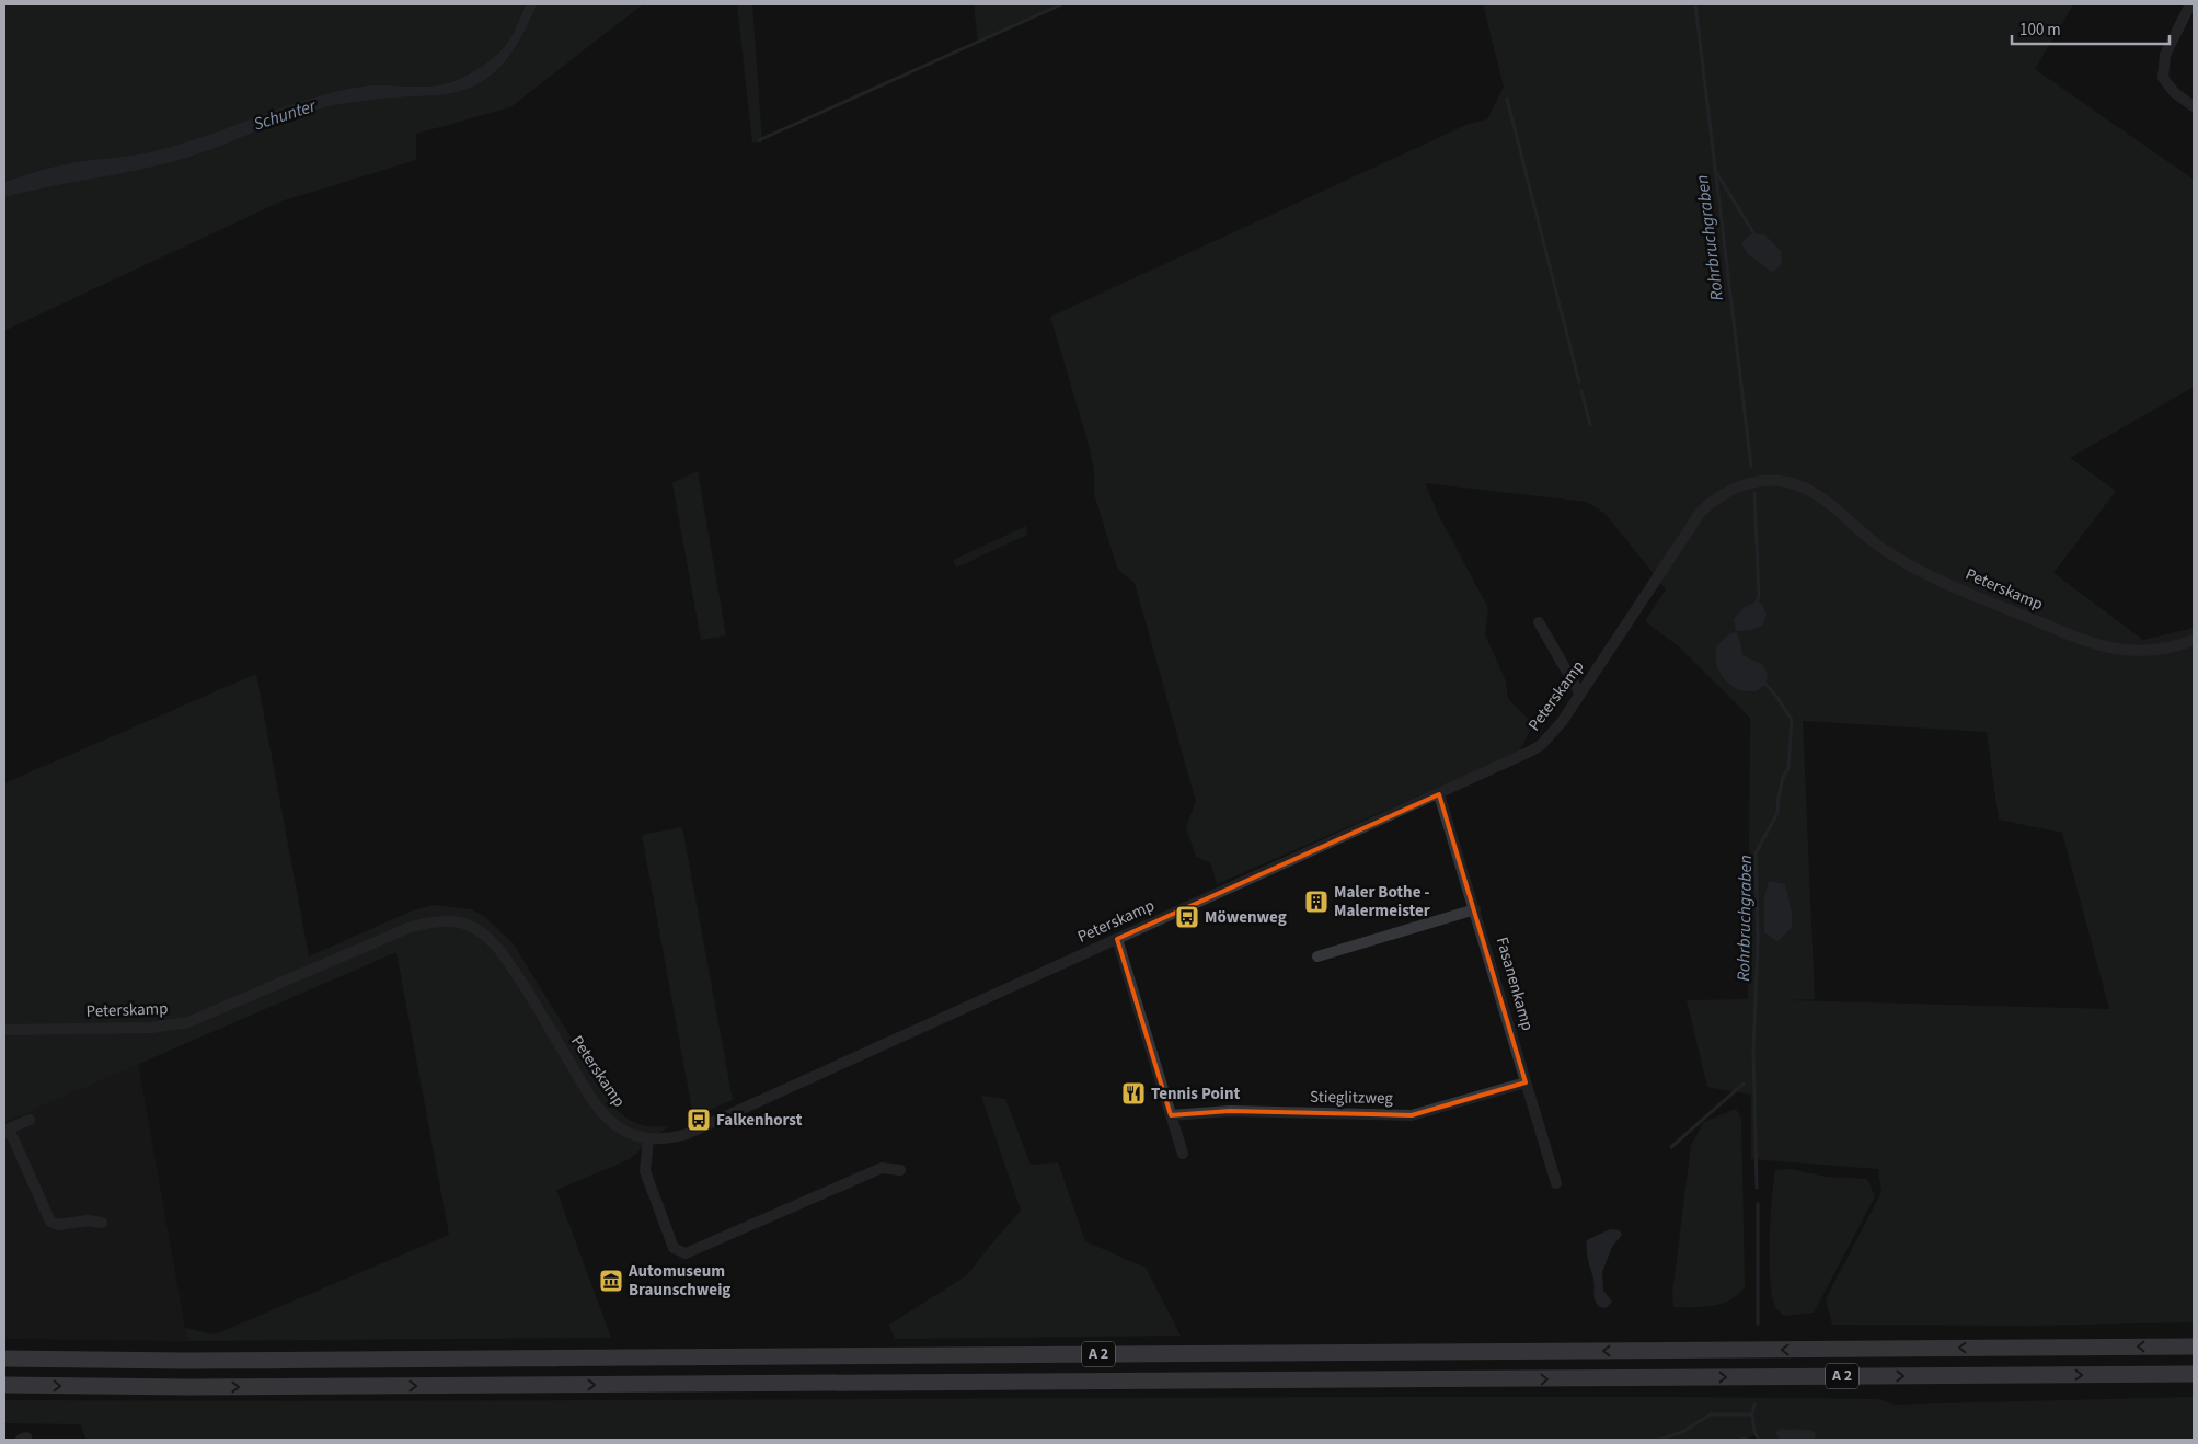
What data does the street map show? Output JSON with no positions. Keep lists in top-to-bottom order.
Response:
{
  "streets": {
    "highway": ["A 2"],
    "street": ["Peterskamp", "Fasanenkamp", "Stieglitzweg"]
  },
  "crossings": [
    ["Peterskamp", "Fasanenkamp"],
    ["Fasanenkamp", "Stieglitzweg"]
  ],
  "water": ["Schunter", "Rohrbruchgraben"],
  "places": {
    "building": ["Maler Bothe - Malermeister"],
    "bus stop": ["Möwenweg", "Falkenhorst"],
    "restaurant": ["Tennis Point"],
    "museum": ["Automuseum Braunschweig"]
  },
  "scale_bar": "100 m"
}
